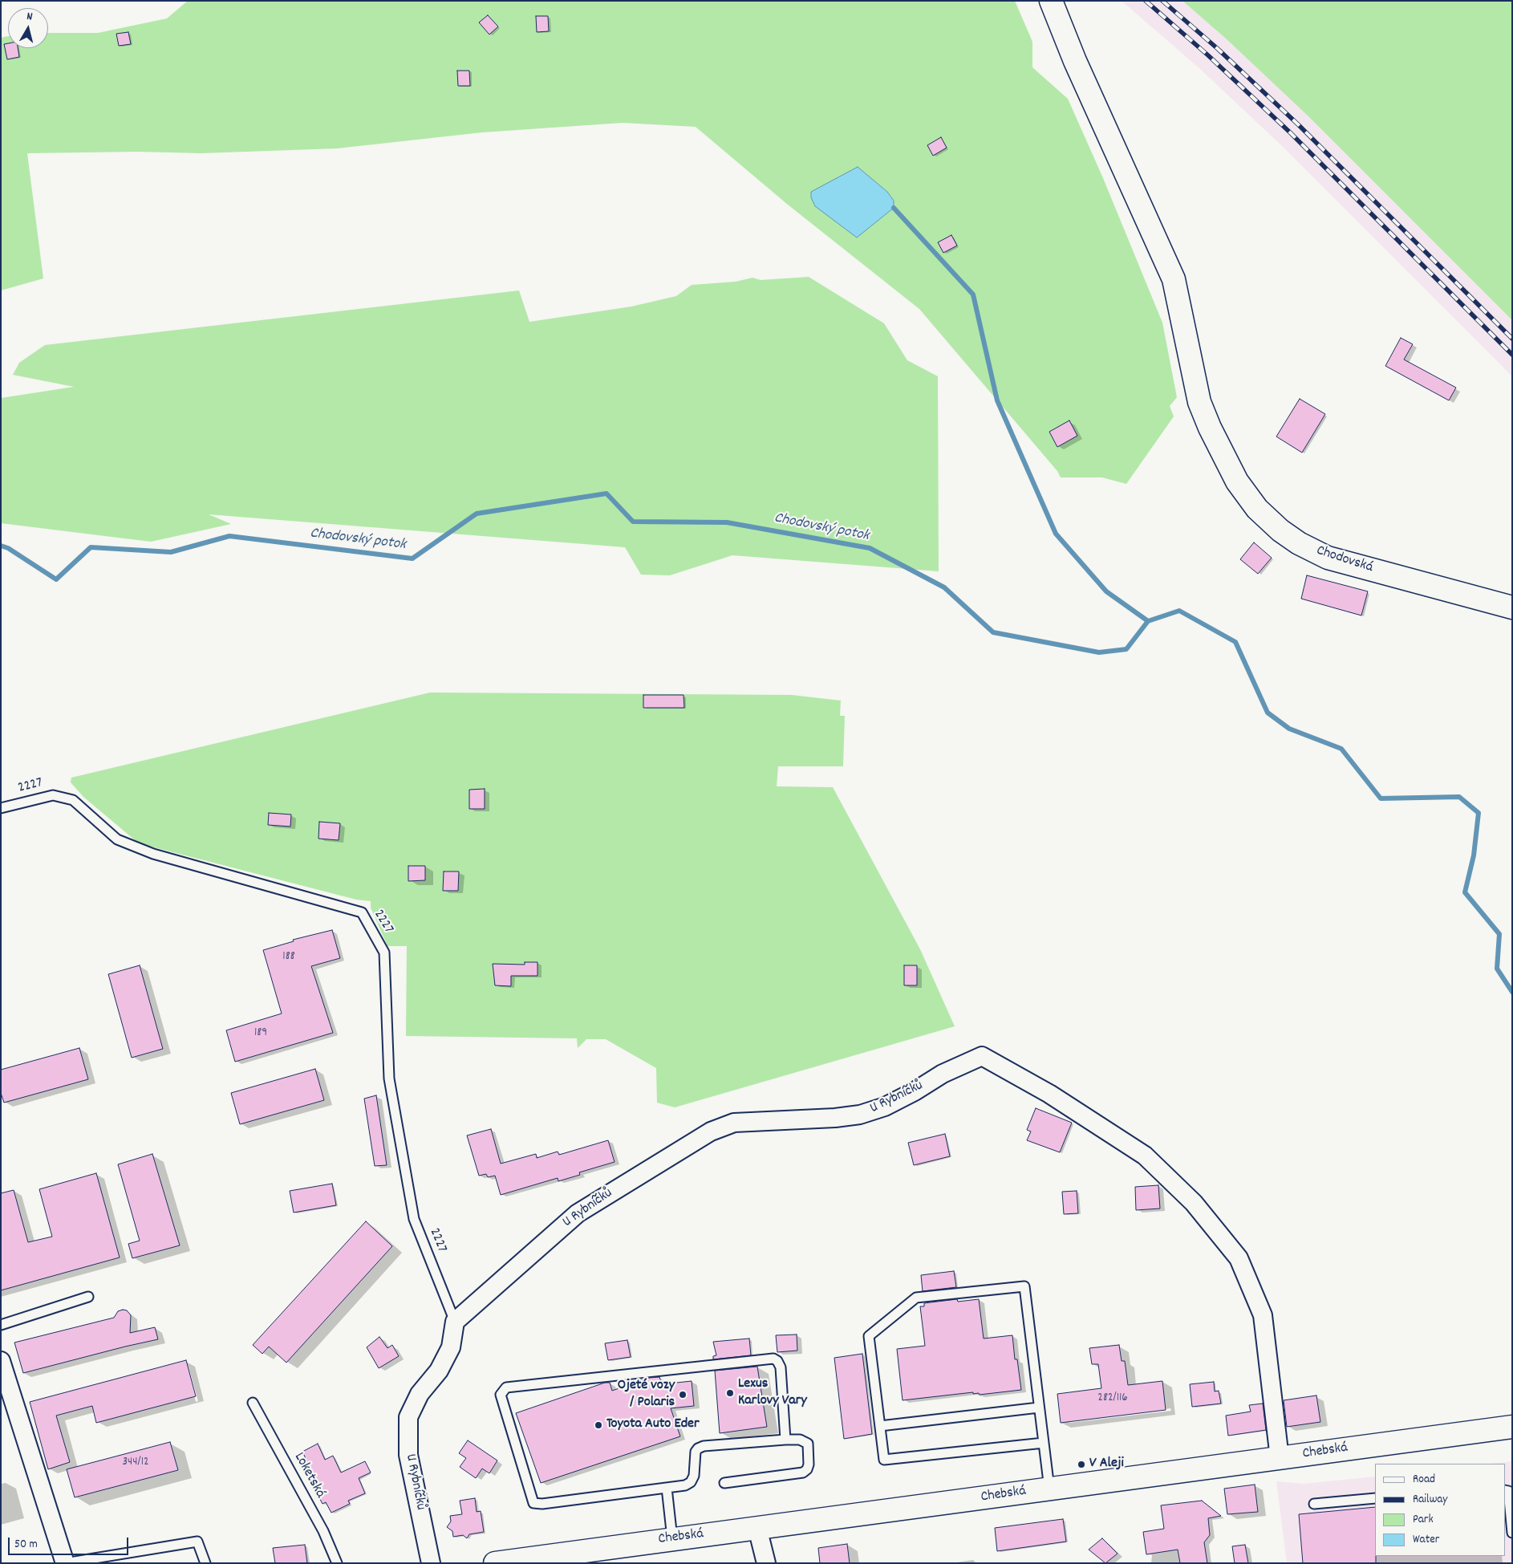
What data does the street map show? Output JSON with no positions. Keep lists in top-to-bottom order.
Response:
{
  "streets": {
    "street": ["Chodovská", "U Rybníčků", "Chebská"],
    "lane": ["2227", "Loketská"]
  },
  "crossings": [
    ["2227", "U Rybníčků"],
    ["U Rybníčků", "Chebská"]
  ],
  "water": ["Chodovský potok"],
  "places": [
    "Lexus Karlovy Vary",
    "Ojeté vozy / Polaris",
    "Toyota Auto Eder",
    "V Aleji"
  ],
  "house_numbers": [
    "188",
    "189",
    "282/116",
    "344/12"
  ],
  "legend": [
    "Road",
    "Railway",
    "Park",
    "Water"
  ],
  "scale_bar": "50 m",
  "north": "top"
}
